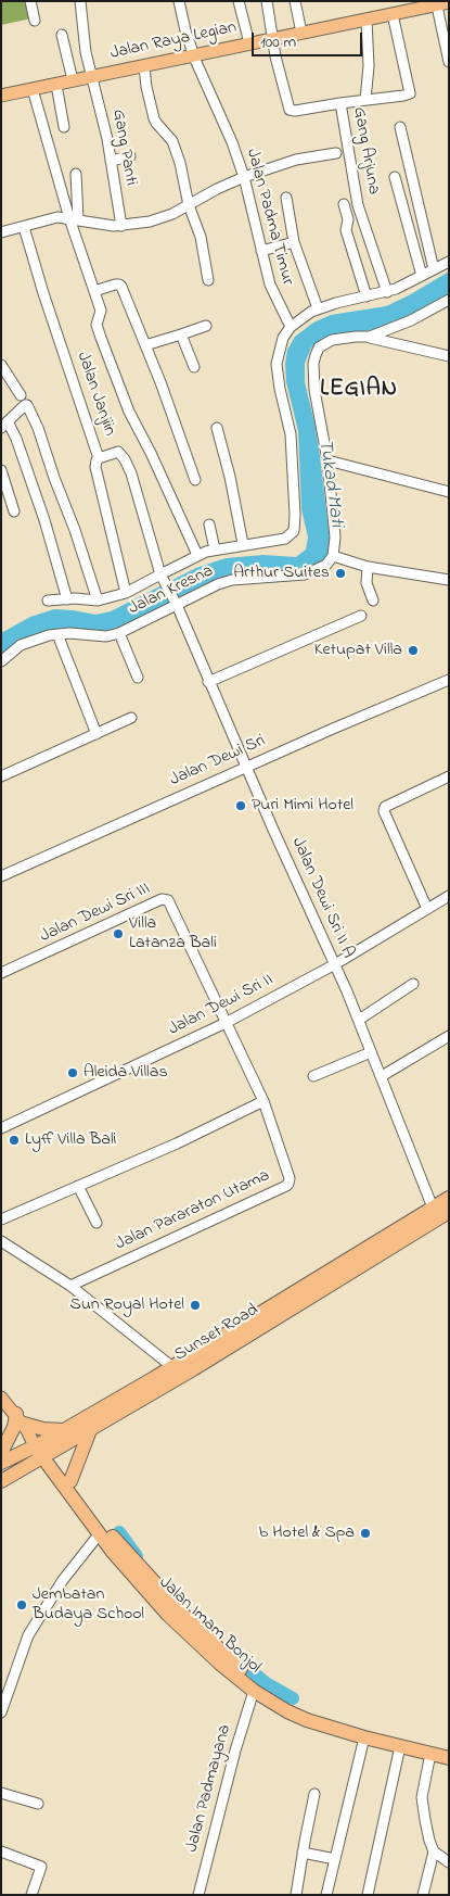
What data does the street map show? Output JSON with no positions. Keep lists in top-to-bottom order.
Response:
{
  "streets": {
    "highway": ["Sunset Road", "Jalan Imam Bonjol"],
    "main road": ["Jalan Raya Legian"],
    "street": [
      "Gang Panti",
      "Gang Arjuna",
      "Jalan Padma Timur",
      "Jalan Janjiin",
      "Jalan Kresna",
      "Jalan Dewi Sri",
      "Jalan Dewi Sri II A",
      "Jalan Dewi Sri III",
      "Jalan Dewi Sri II",
      "Jalan Pararaton Utama",
      "Jalan Padmayana"
    ]
  },
  "crossings": [
    ["Jalan Raya Legian", "Gang Panti"],
    ["Jalan Raya Legian", "Gang Arjuna"],
    ["Jalan Raya Legian", "Jalan Padma Timur"],
    ["Jalan Janjiin", "Jalan Dewi Sri II A"],
    ["Jalan Kresna", "Jalan Dewi Sri II A"],
    ["Jalan Dewi Sri", "Jalan Dewi Sri II A"],
    ["Jalan Dewi Sri II A", "Jalan Dewi Sri II"],
    ["Jalan Dewi Sri II A", "Sunset Road"],
    ["Jalan Dewi Sri III", "Jalan Dewi Sri II"],
    ["Jalan Dewi Sri III", "Jalan Pararaton Utama"],
    ["Jalan Dewi Sri II", "Jalan Pararaton Utama"],
    ["Sunset Road", "Jalan Imam Bonjol"],
    ["Jalan Imam Bonjol", "Jalan Padmayana"]
  ],
  "districts": ["LEGIAN"],
  "water": ["Tukad Mati"],
  "places": [
    "Arthur Suites",
    "Ketupat Villa",
    "Puri Mimi Hotel",
    "Villa Latanza Bali",
    "Aleida Villas",
    "Lyff Villa Bali",
    "Sun Royal Hotel",
    "b Hotel & Spa",
    "Jembatan Budaya School"
  ],
  "scale_bar": "100 m"
}
